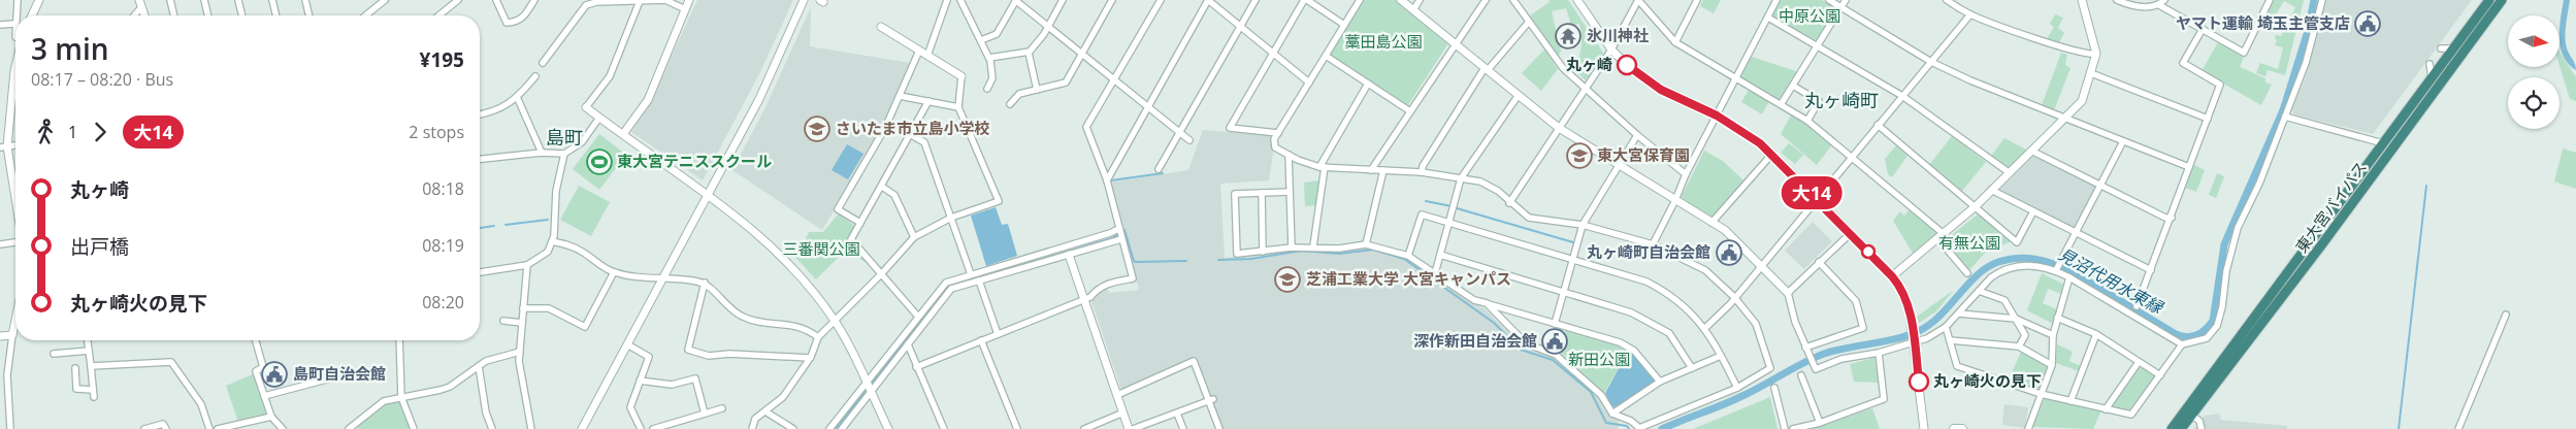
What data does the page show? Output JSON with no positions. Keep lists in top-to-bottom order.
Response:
{
  "streets": {
    "highway": ["東大宮バイパス"]
  },
  "districts": ["丸ヶ崎町", "島町"],
  "water": ["見沼代用水東縁"],
  "parks": [
    "中原公園",
    "藁田島公園",
    "有無公園",
    "三番関公園",
    "新田公園"
  ],
  "places": {
    "public building": [
      "ヤマト運輸 埼玉主管支店",
      "丸ヶ崎町自治会館",
      "深作新田自治会館",
      "島町自治会館"
    ],
    "temple": ["氷川神社"],
    "other": ["丸ヶ崎", "丸ヶ崎火の見下"],
    "school or university": ["さいたま市立島小学校", "東大宮保育園", "芝浦工業大学 大宮キャンパス"],
    "sports": ["東大宮テニススクール"]
  },
  "lines": ["bus line 大14"],
  "north": "right",
  "page": {
    "on_map": "大14",
    "heading": ["3 min", "08:17 – 08:20 · Bus", "¥195"],
    "legs": ["1", "大14", "2 stops"],
    "list": [
      {
        "name": "丸ヶ崎",
        "value": "08:18"
      },
      {
        "name": "出戸橋",
        "value": "08:19"
      },
      {
        "name": "丸ヶ崎火の見下",
        "value": "08:20"
      }
    ]
  }
}
